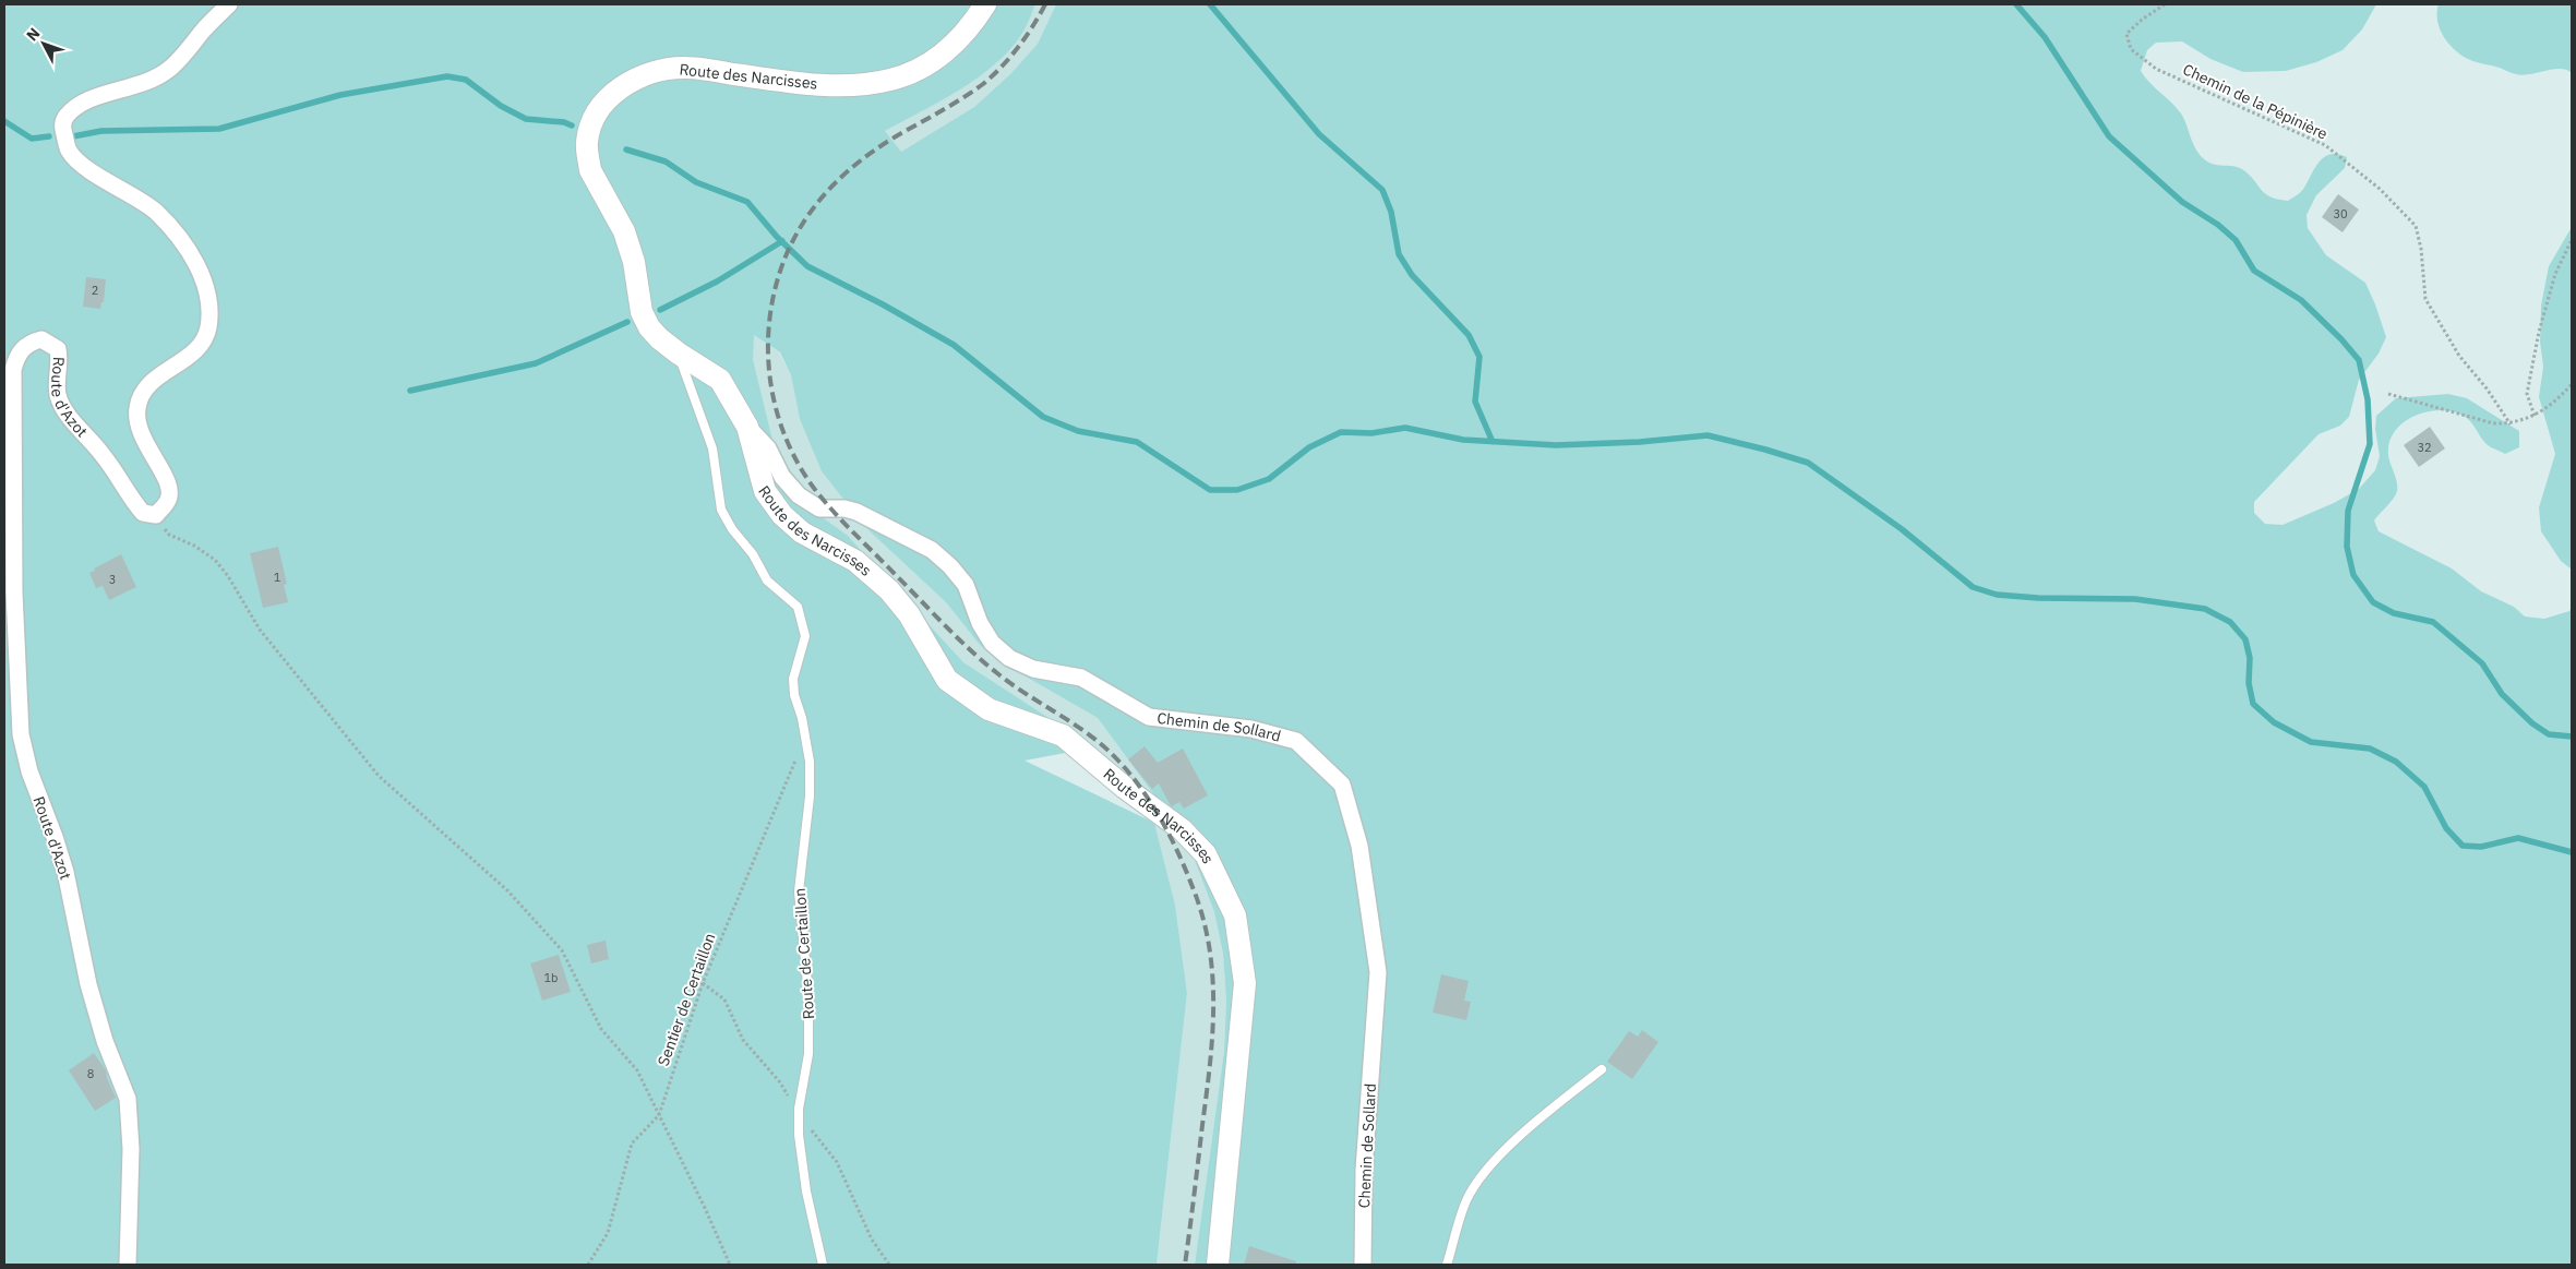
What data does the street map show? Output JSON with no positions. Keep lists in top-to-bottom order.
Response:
{
  "streets": {
    "street": ["Route des Narcisses", "Route d'Azot", "Chemin de Sollard"],
    "lane": ["Route de Certaillon"],
    "path": ["Chemin de la Pépinière", "Sentier de Certaillon"]
  },
  "crossings": [
    ["Route des Narcisses", "Chemin de Sollard"],
    ["Route des Narcisses", "Route de Certaillon"],
    ["Route de Certaillon", "Sentier de Certaillon"]
  ],
  "house_numbers": [
    "30",
    "2",
    "32",
    "1",
    "3",
    "1b",
    "8"
  ],
  "north": "top left"
}
